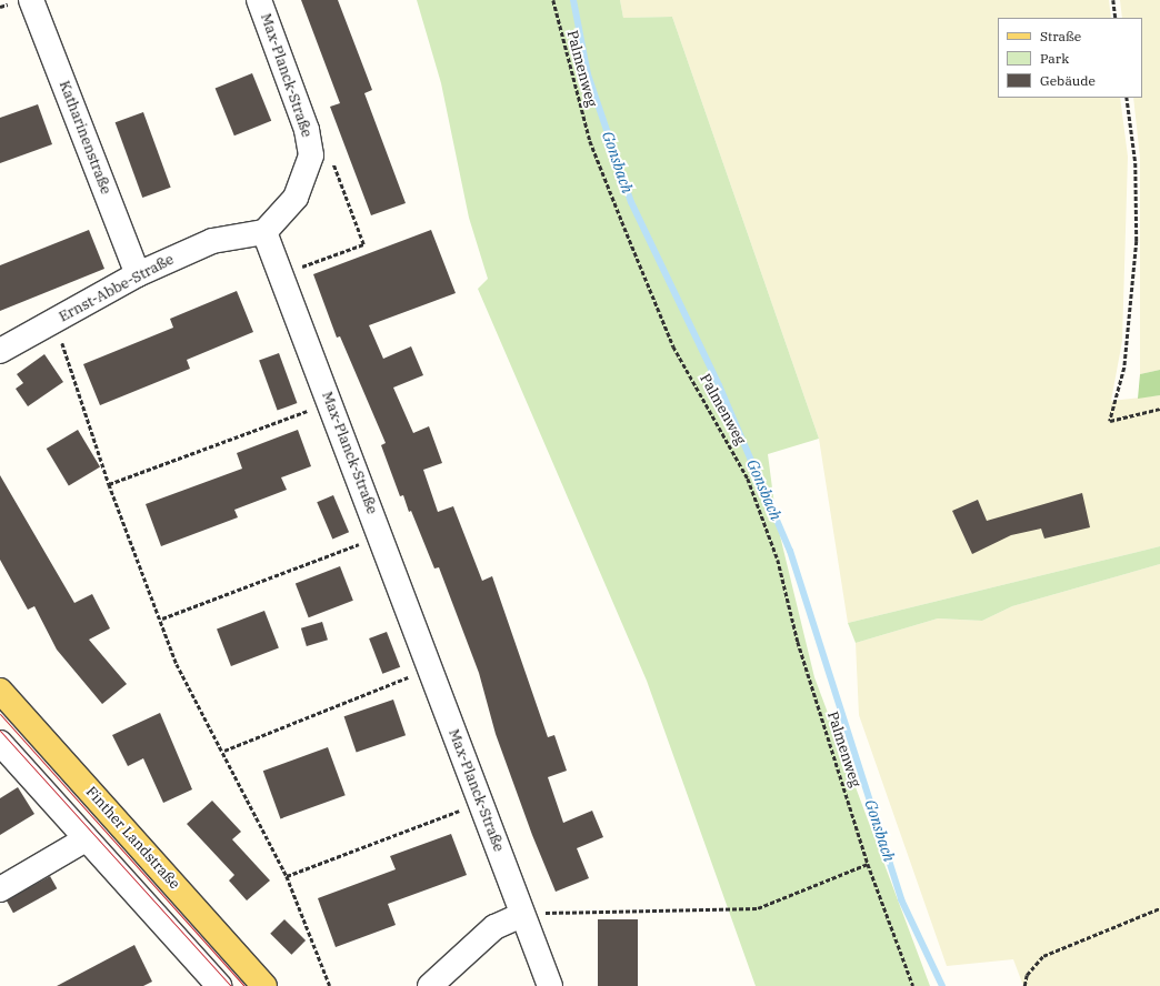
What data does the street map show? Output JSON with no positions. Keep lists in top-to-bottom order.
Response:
{
  "streets": {
    "main road": ["Finther Landstraße"],
    "street": ["Max-Planck-Straße", "Katharinenstraße", "Ernst-Abbe-Straße"],
    "path": ["Palmenweg"]
  },
  "crossings": [
    ["Max-Planck-Straße", "Ernst-Abbe-Straße"],
    ["Katharinenstraße", "Ernst-Abbe-Straße"]
  ],
  "water": ["Gonsbach"],
  "legend": ["Straße", "Park", "Gebäude"]
}
